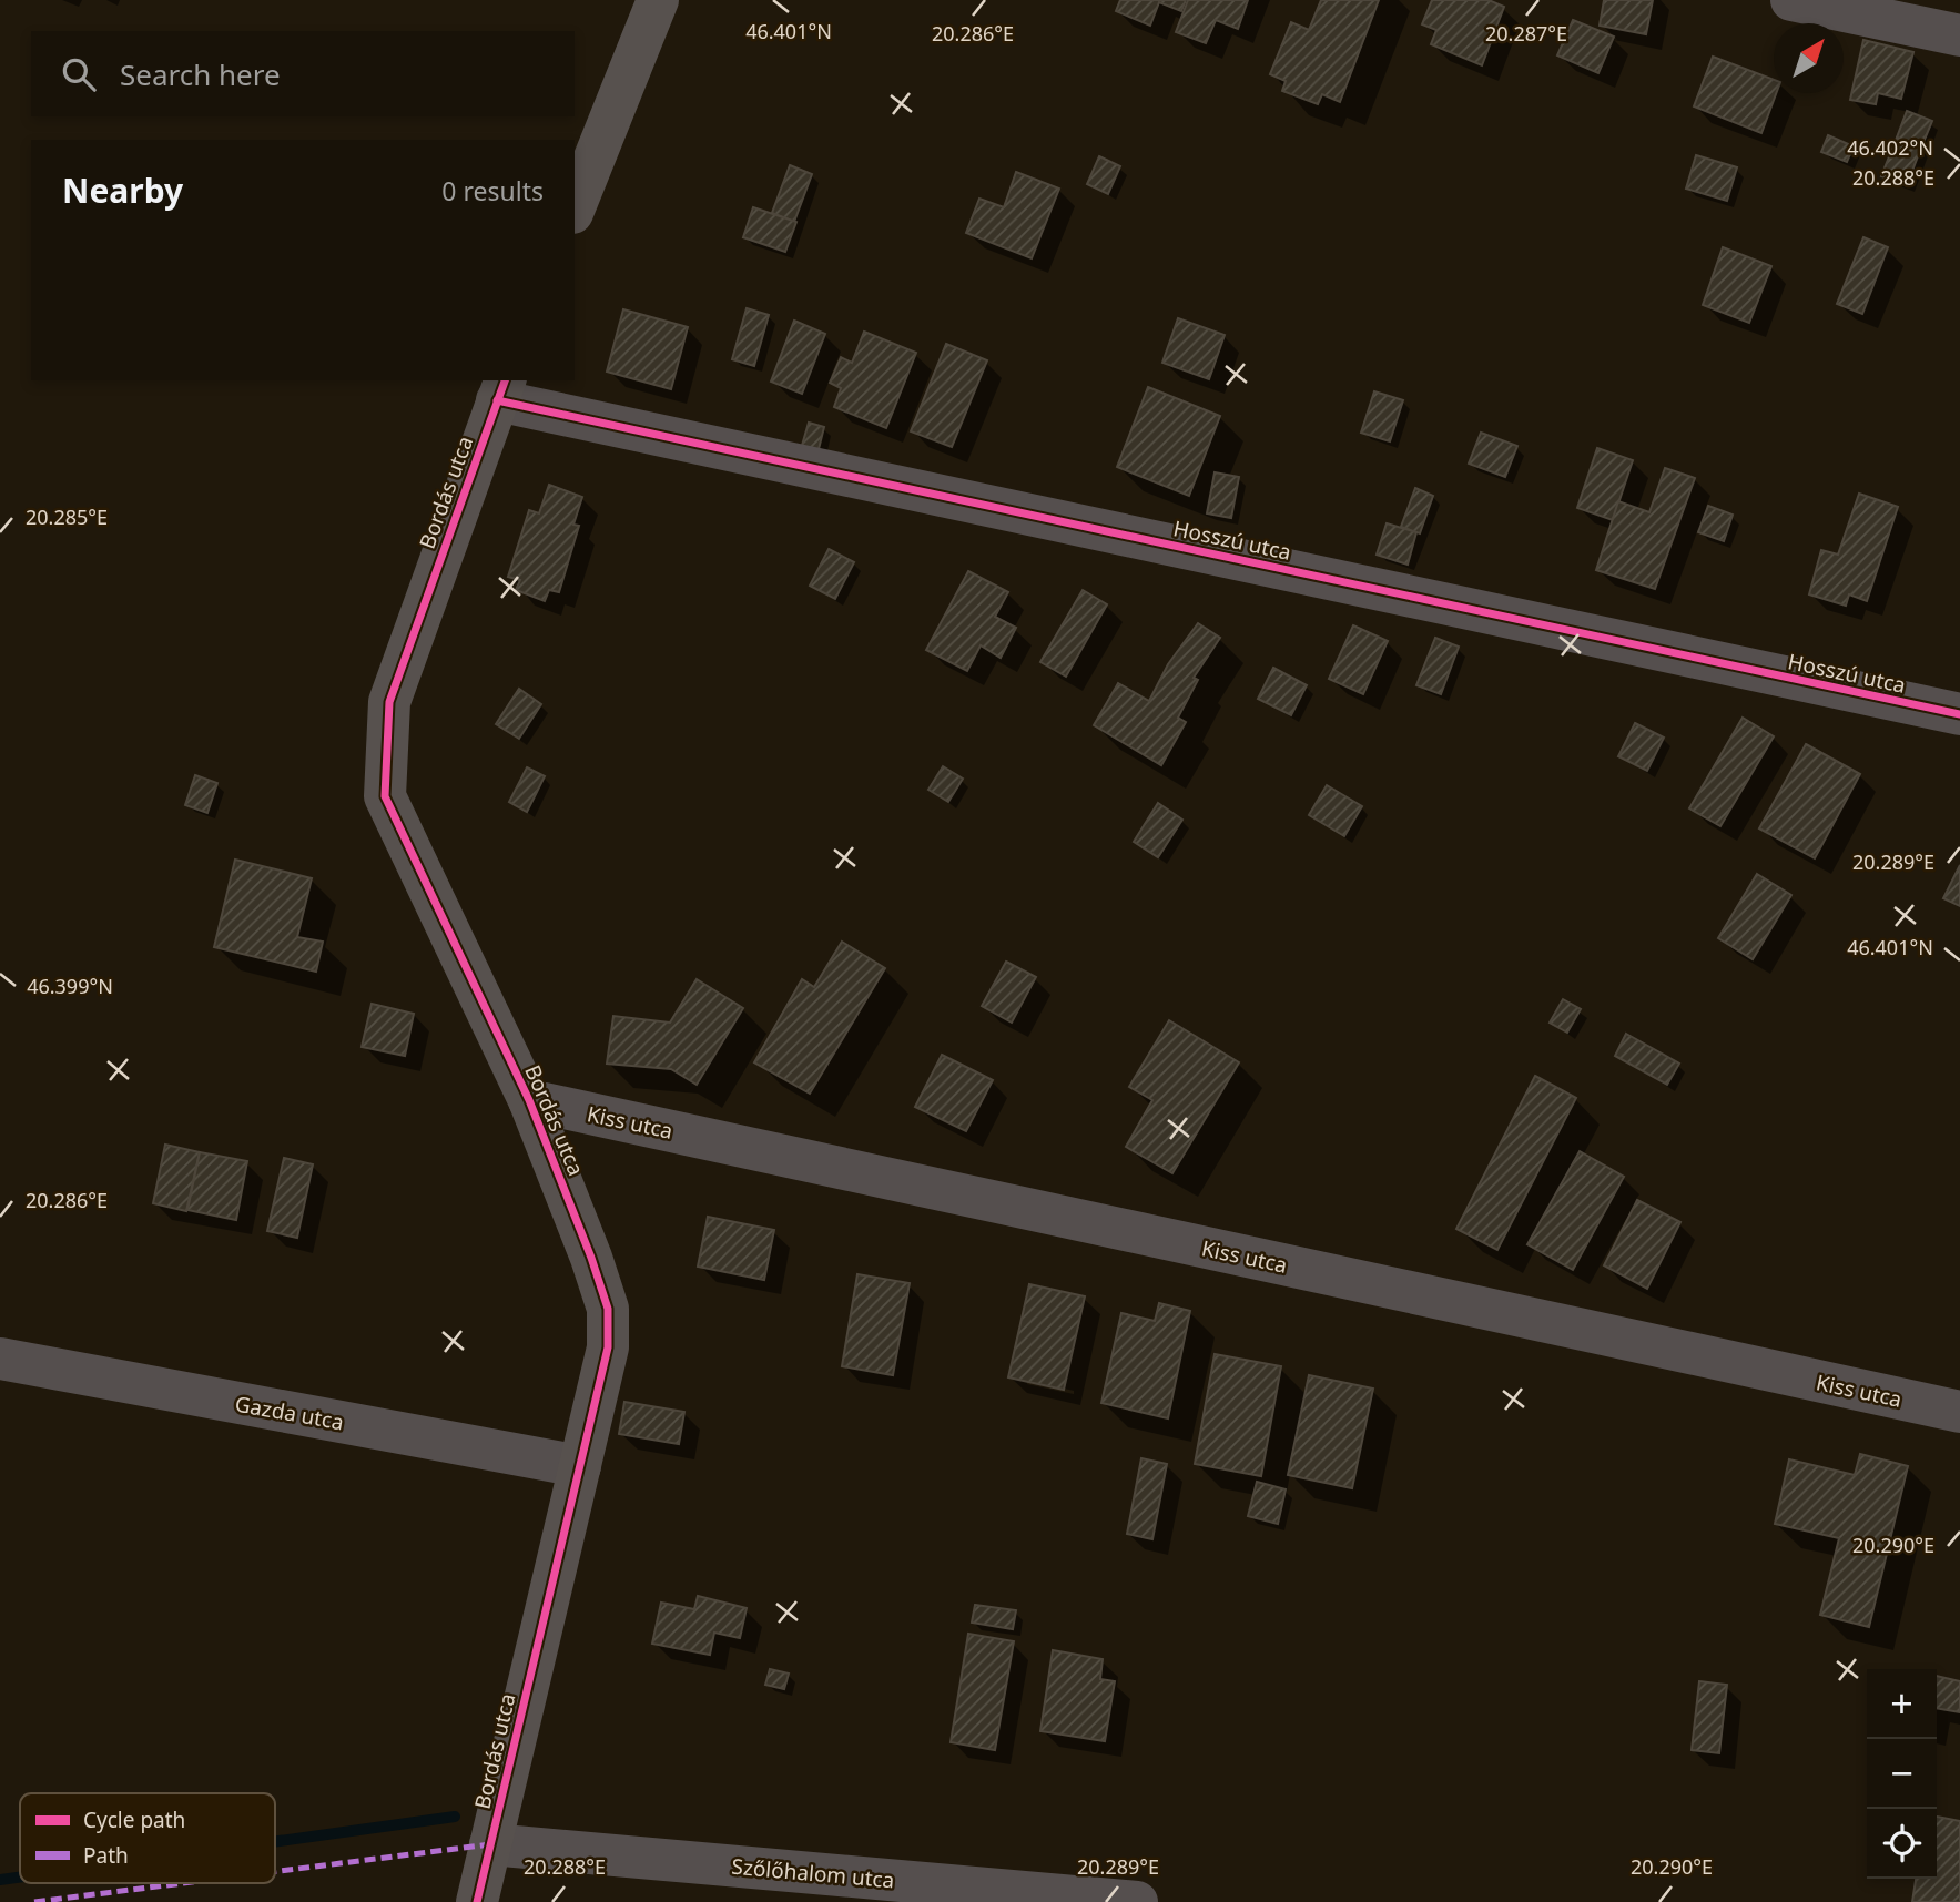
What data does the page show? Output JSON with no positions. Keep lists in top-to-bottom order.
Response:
{
  "streets": {
    "street": [
      "Bordás utca",
      "Hosszú utca",
      "Kiss utca",
      "Gazda utca",
      "Szőlőhalom utca"
    ]
  },
  "crossings": [
    ["Bordás utca", "Hosszú utca"],
    ["Bordás utca", "Kiss utca"],
    ["Bordás utca", "Gazda utca"],
    ["Bordás utca", "Szőlőhalom utca"]
  ],
  "legend": ["Cycle path", "Path"],
  "north": "top right",
  "page": {
    "search": "Search here",
    "heading": ["Nearby", "0 results"],
    "map_buttons": ["+", "−"]
  },
  "coordinates": [
    "46.401°N",
    "20.286°E",
    "20.287°E",
    "46.402°N",
    "20.288°E",
    "20.285°E",
    "20.289°E",
    "46.399°N",
    "20.290°E"
  ]
}
